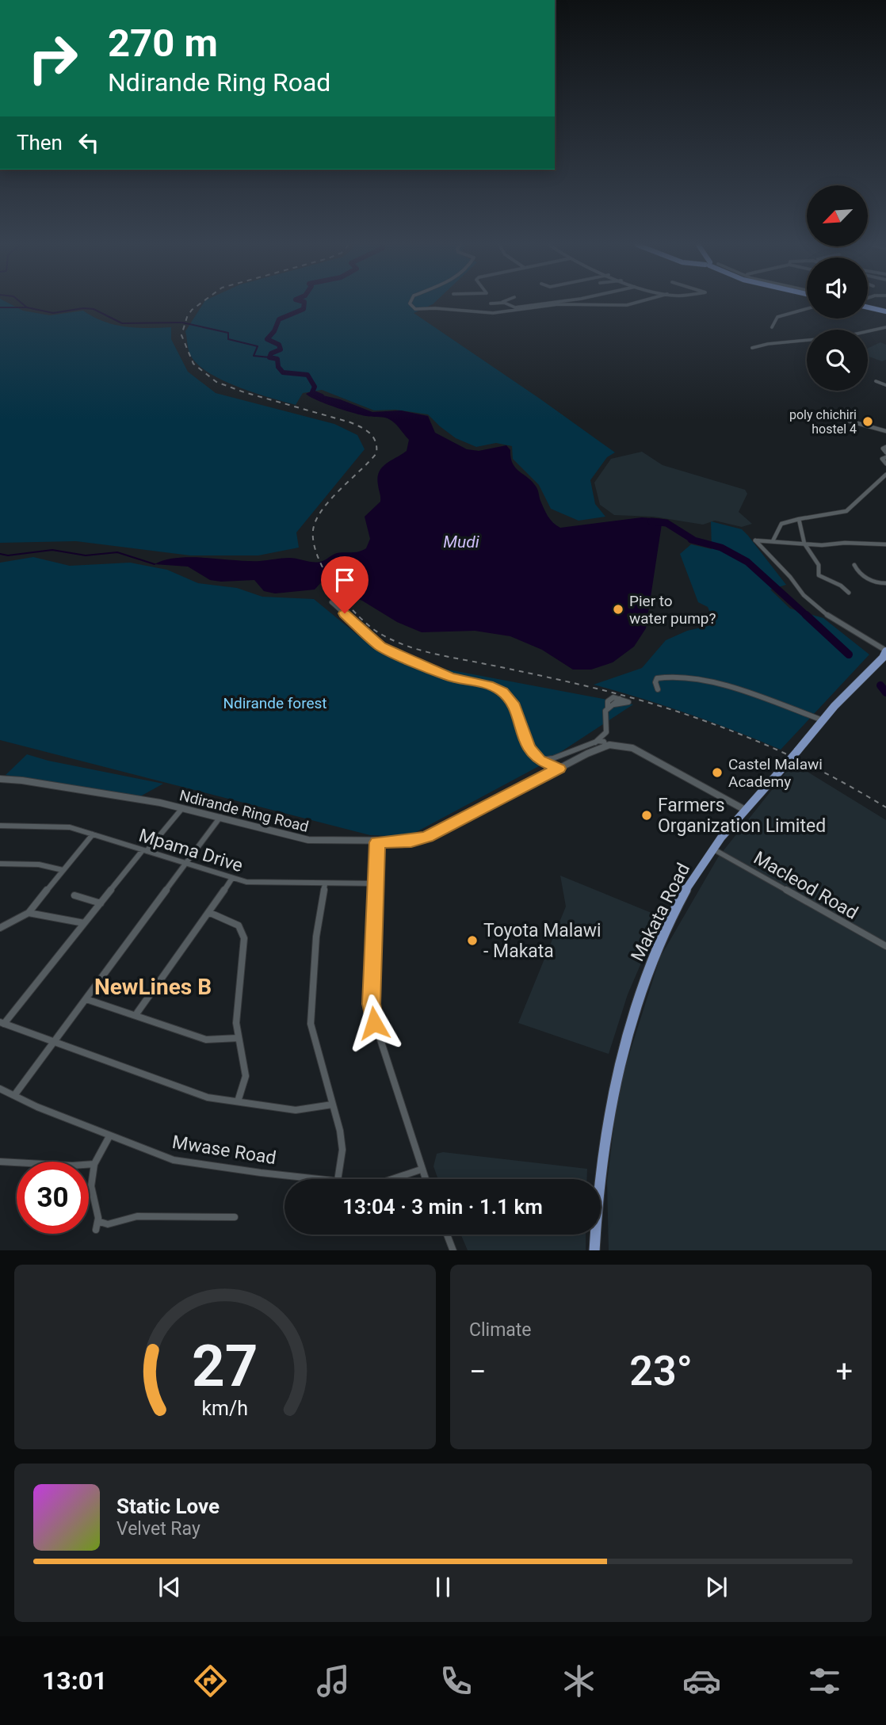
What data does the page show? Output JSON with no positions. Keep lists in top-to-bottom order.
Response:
{
  "streets": {
    "main road": ["Makata Road"],
    "street": [
      "Ndirande Ring Road",
      "Mpama Drive",
      "Macleod Road",
      "Mwase Road"
    ]
  },
  "crossings": [
    ["Macleod Road", "Makata Road"]
  ],
  "districts": ["NewLines B"],
  "water": ["Mudi"],
  "parks": ["Ndirande forest"],
  "places": [
    "poly chichiri hostel 4",
    "Pier to water pump?",
    "Castel Malawi Academy",
    "Farmers Organization Limited",
    "Toyota Malawi - Makata"
  ],
  "north": "bottom left",
  "page": {
    "turn": ["270 m", "Ndirande Ring Road"],
    "then": "Then",
    "limit": "30",
    "trip": "13:04 · 3 min · 1.1 km",
    "tile": "Climate",
    "heat": ["−", "23°", "+"],
    "song": ["Static Love", "Velvet Ray"],
    "tabs": "13:01",
    "gauge": ["27", "km/h"]
  }
}
